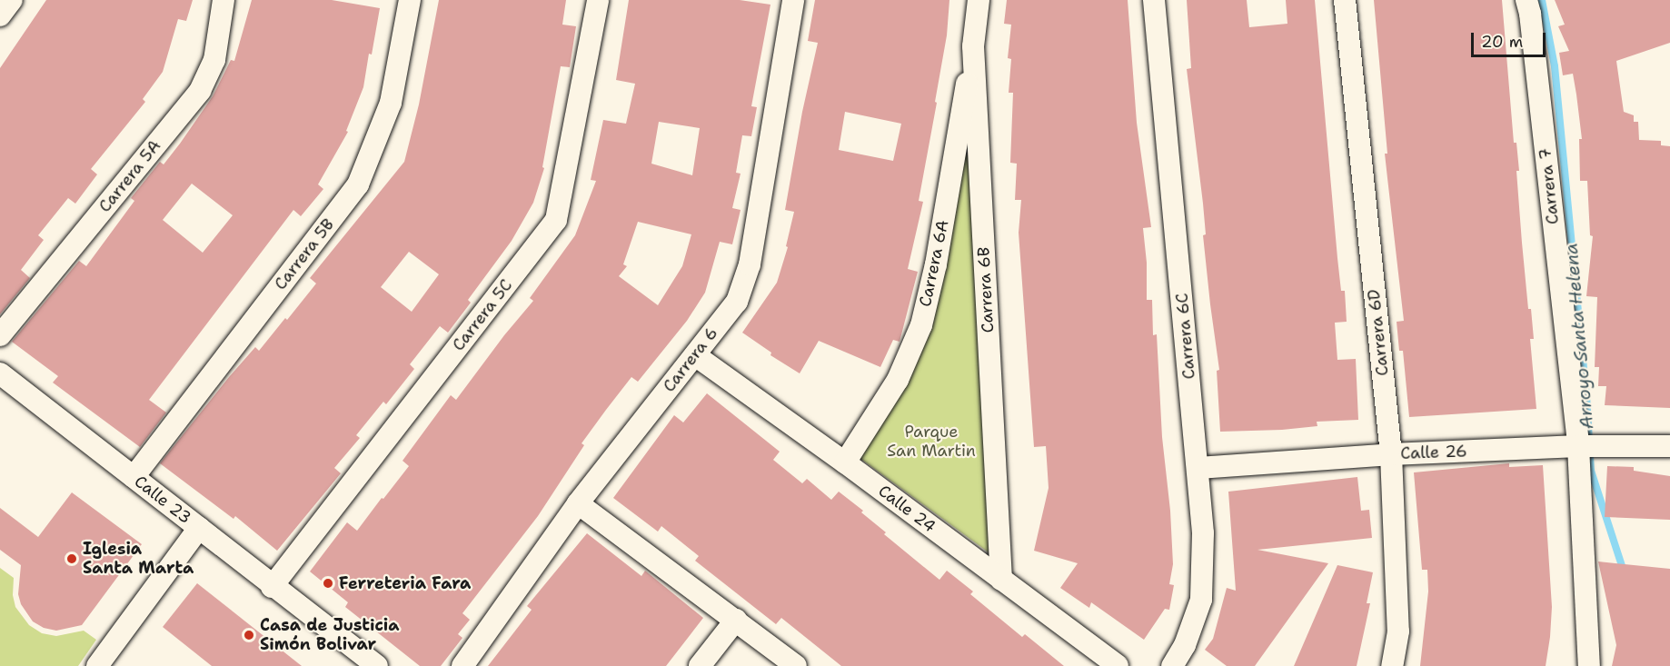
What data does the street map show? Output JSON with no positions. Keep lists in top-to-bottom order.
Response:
{
  "streets": {
    "street": [
      "Carrera 5A",
      "Carrera 7",
      "Carrera 5B",
      "Carrera 6A",
      "Carrera 6B",
      "Carrera 5C",
      "Carrera 6D",
      "Carrera 6C",
      "Carrera 6",
      "Calle 26",
      "Calle 23",
      "Calle 24"
    ]
  },
  "crossings": [
    ["Carrera 7", "Calle 26"],
    ["Carrera 5B", "Calle 23"],
    ["Carrera 6A", "Carrera 6B"],
    ["Carrera 6A", "Calle 24"],
    ["Carrera 6B", "Calle 24"],
    ["Carrera 5C", "Calle 23"],
    ["Carrera 6D", "Calle 26"],
    ["Carrera 6C", "Calle 26"],
    ["Carrera 6", "Calle 24"]
  ],
  "water": ["Arroyo Santa Helena"],
  "parks": ["Parque San Martin"],
  "places": ["Iglesia Santa Marta", "Ferreteria Fara", "Casa de Justicia Simón Bolivar"],
  "scale_bar": "20 m"
}
